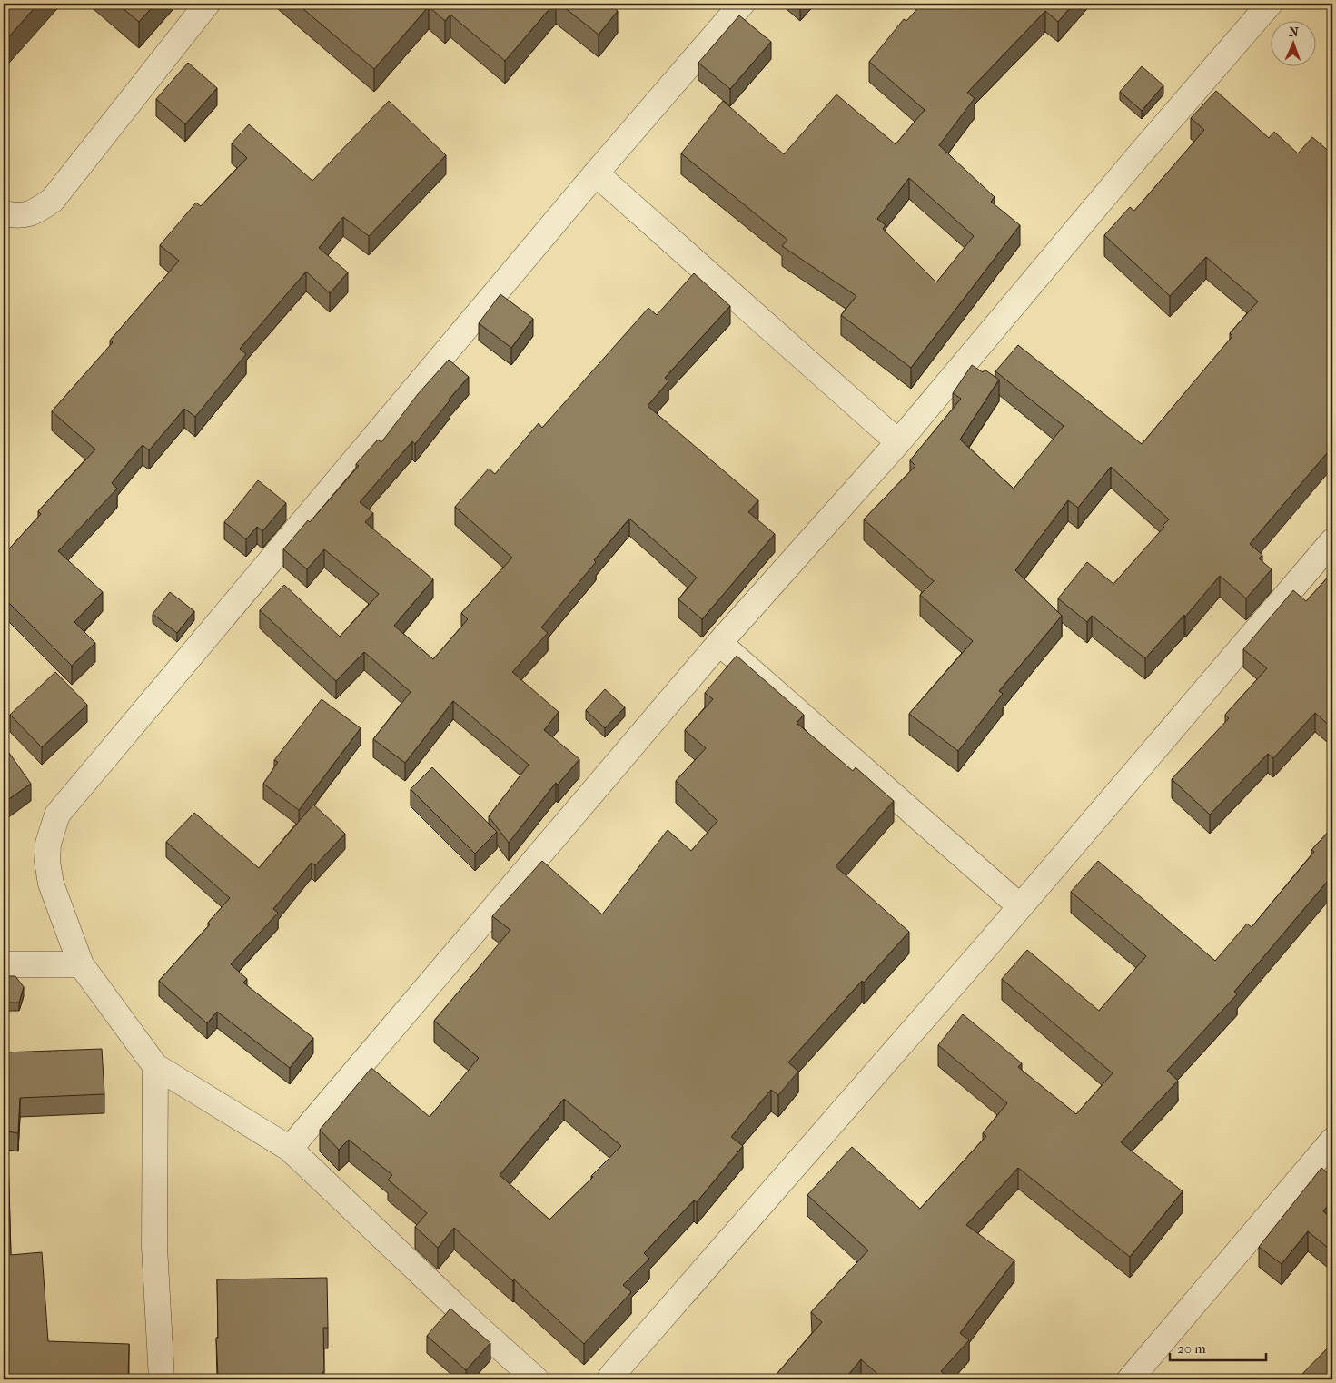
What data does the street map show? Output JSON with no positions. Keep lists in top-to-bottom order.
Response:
{
  "scale_bar": "20 m",
  "north": "top"
}
